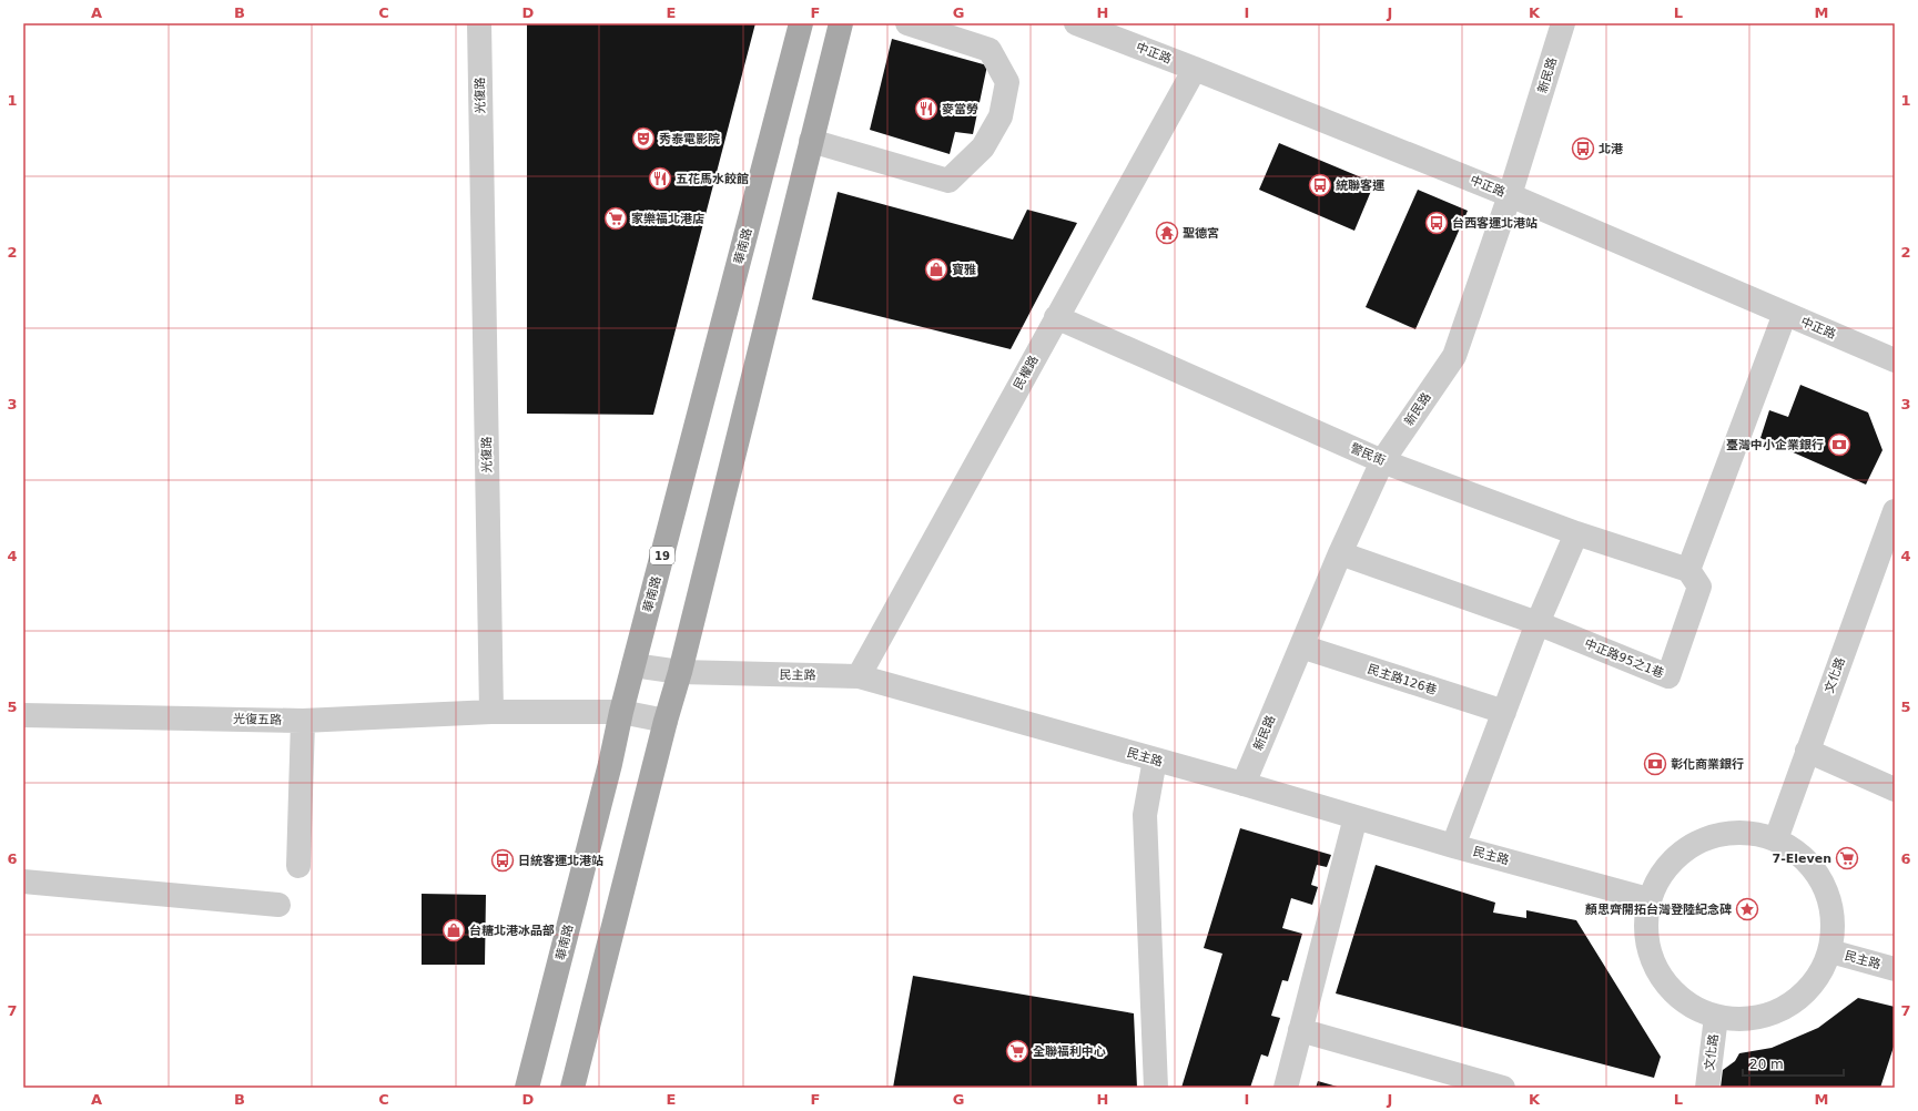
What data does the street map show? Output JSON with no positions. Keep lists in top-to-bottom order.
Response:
{
  "streets": {
    "main road": ["華南路", "19"],
    "street": [
      "中正路",
      "新民路",
      "光復路",
      "民權路",
      "警民街",
      "中正路95之1巷",
      "民主路",
      "文化路",
      "民主路126巷",
      "光復五路"
    ]
  },
  "crossings": [
    ["中正路", "新民路"],
    ["中正路", "民權路"],
    ["新民路", "警民街"],
    ["新民路", "中正路95之1巷"],
    ["新民路", "民主路"],
    ["新民路", "民主路126巷"],
    ["光復路", "光復五路"],
    ["華南路", "民主路"],
    ["民權路", "警民街"],
    ["民權路", "民主路"],
    ["警民街", "中正路95之1巷"]
  ],
  "places": {
    "restaurant": ["麥當勞", "五花馬水餃館"],
    "theatre": ["秀泰電影院"],
    "bus stop": [
      "北港",
      "統聯客運",
      "台西客運北港站",
      "日統客運北港站"
    ],
    "supermarket": ["家樂福北港店", "7-Eleven", "全聯福利中心"],
    "temple": ["聖德宮"],
    "shop": ["寶雅", "台糖北港冰品部"],
    "bank": ["臺灣中小企業銀行", "彰化商業銀行"],
    "place": ["顏思齊開拓台灣登陸紀念碑"]
  },
  "scale_bar": "20 m",
  "grid": {
    "columns": [
      "A",
      "B",
      "C",
      "D",
      "E",
      "F",
      "G",
      "H",
      "I",
      "J",
      "K",
      "L",
      "M"
    ],
    "rows": [
      "1",
      "2",
      "3",
      "4",
      "5",
      "6",
      "7"
    ]
  }
}
